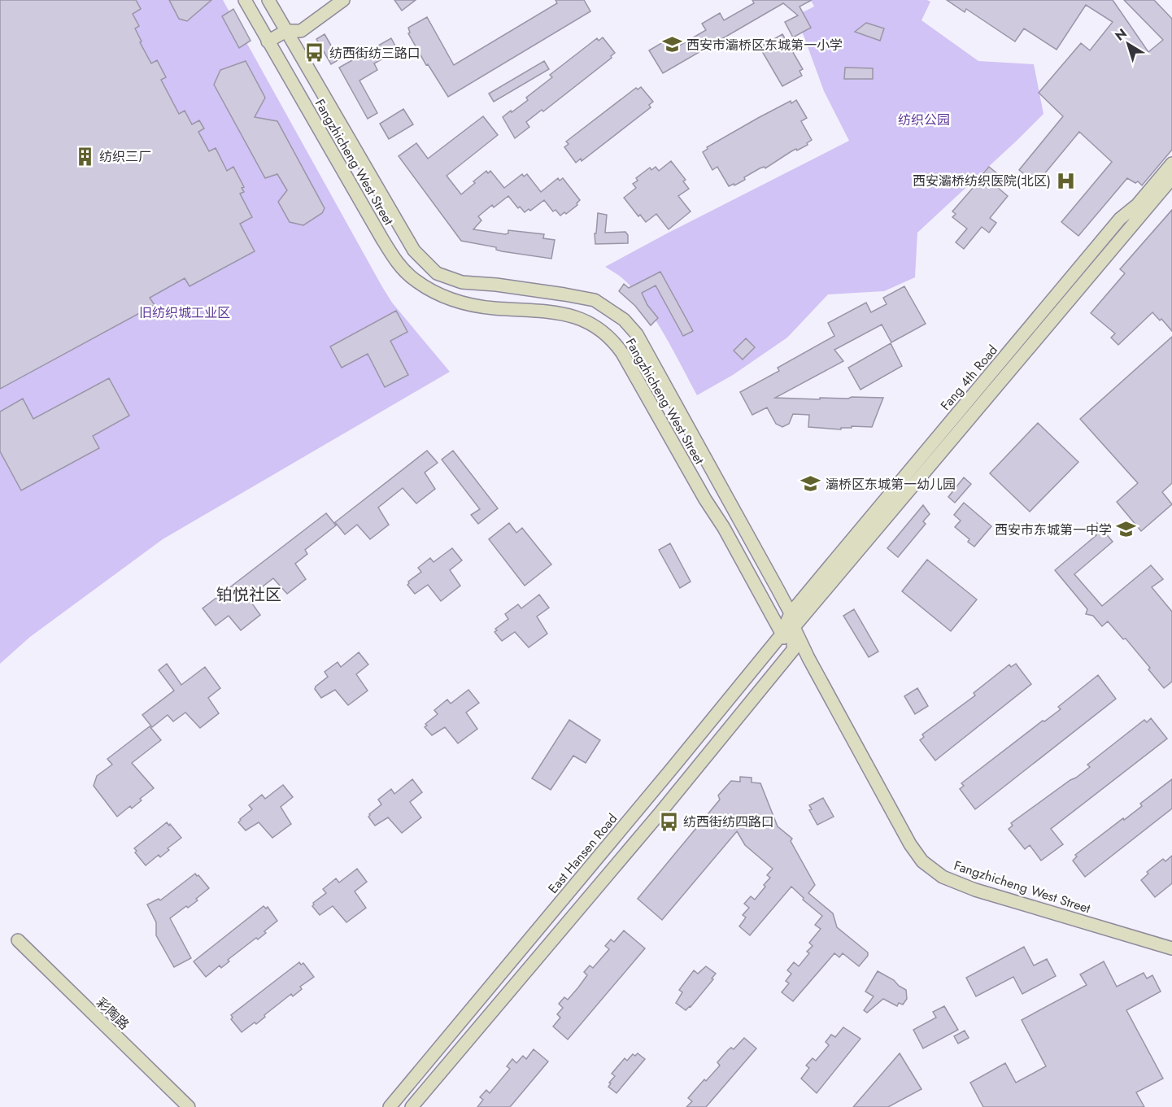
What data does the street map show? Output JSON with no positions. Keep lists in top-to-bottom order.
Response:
{
  "streets": {
    "main road": [
      "Fangzhicheng West Street",
      "Fang 4th Road",
      "East Hansen Road",
      "彩陶路"
    ]
  },
  "crossings": [
    ["Fangzhicheng West Street", "Fang 4th Road"],
    ["Fangzhicheng West Street", "East Hansen Road"],
    ["Fang 4th Road", "East Hansen Road"]
  ],
  "districts": ["铂悦社区"],
  "parks": ["纺织公园", "旧纺织城工业区"],
  "places": {
    "school or university": ["西安市灞桥区东城第一小学", "灞桥区东城第一幼儿园", "西安市东城第一中学"],
    "bus stop": ["纺西街纺三路口", "纺西街纺四路口"],
    "building": ["纺织三厂"],
    "hospital": ["西安灞桥纺织医院(北区)"]
  },
  "north": "top left"
}
